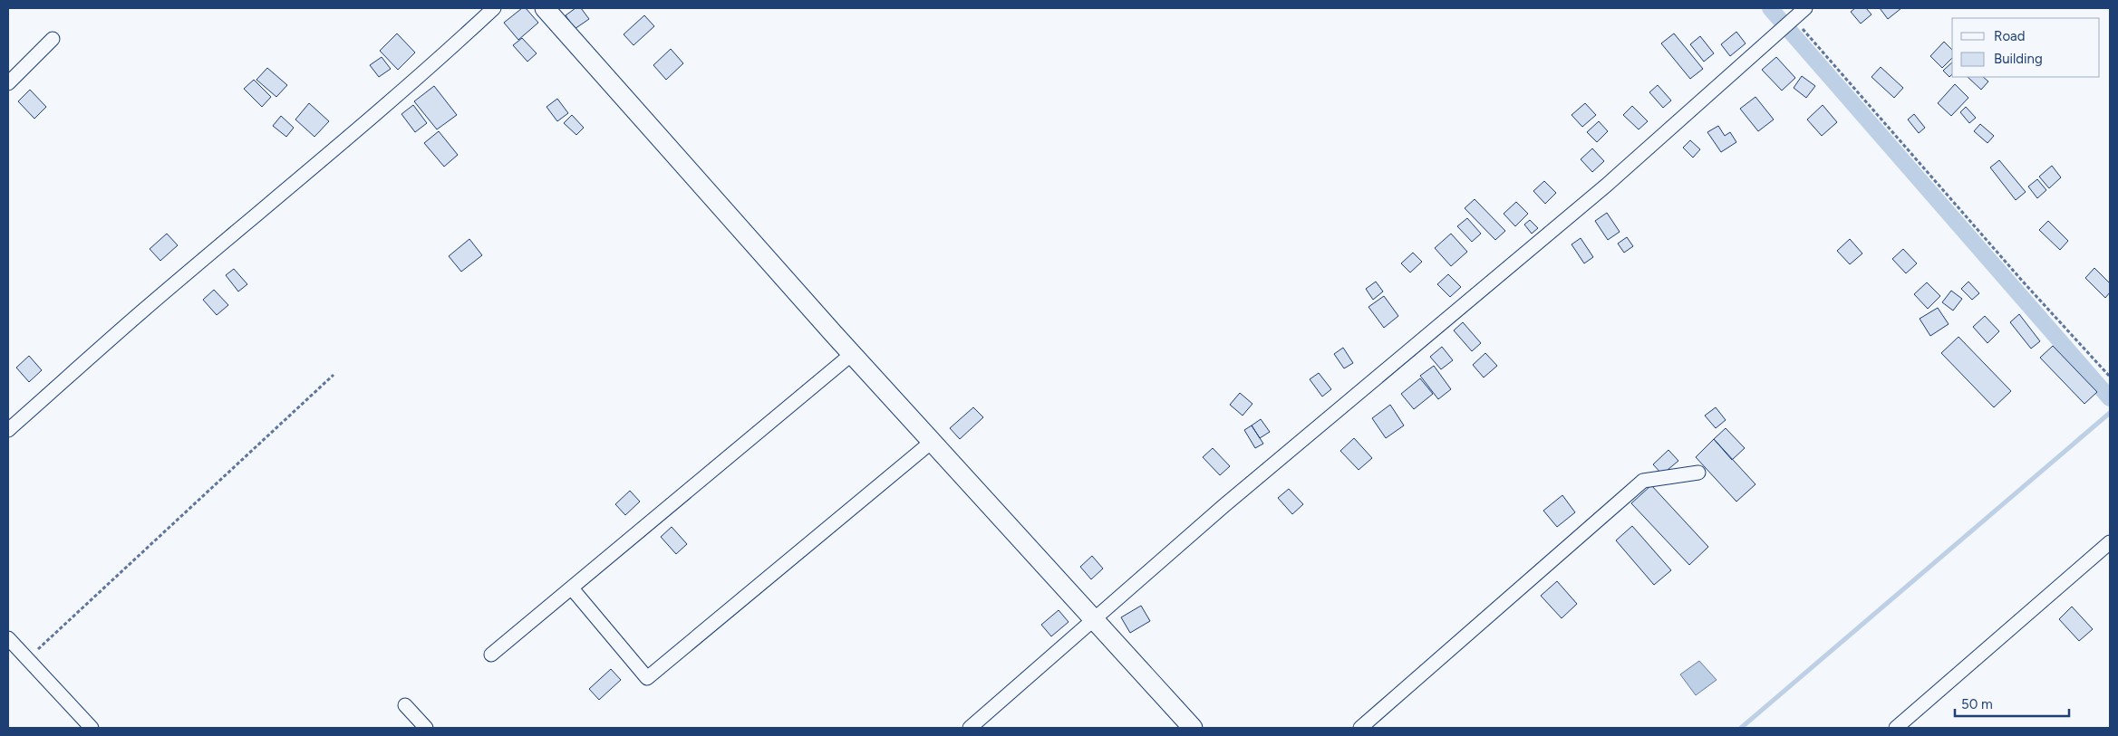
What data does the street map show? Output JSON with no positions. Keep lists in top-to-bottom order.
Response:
{
  "legend": ["Road", "Building"],
  "scale_bar": "50 m"
}
